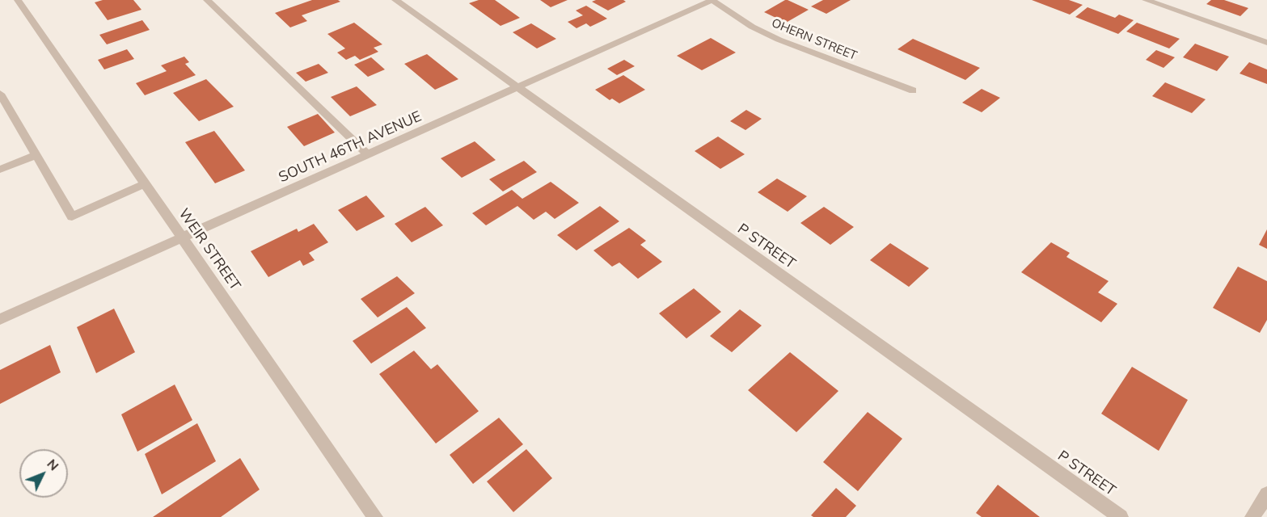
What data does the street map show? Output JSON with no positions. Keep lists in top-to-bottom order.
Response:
{
  "streets": {
    "street": [
      "OHERN STREET",
      "SOUTH 46TH AVENUE",
      "P STREET",
      "WEIR STREET"
    ]
  },
  "crossings": [
    ["OHERN STREET", "SOUTH 46TH AVENUE"],
    ["SOUTH 46TH AVENUE", "P STREET"],
    ["SOUTH 46TH AVENUE", "WEIR STREET"]
  ],
  "north": "top right"
}
